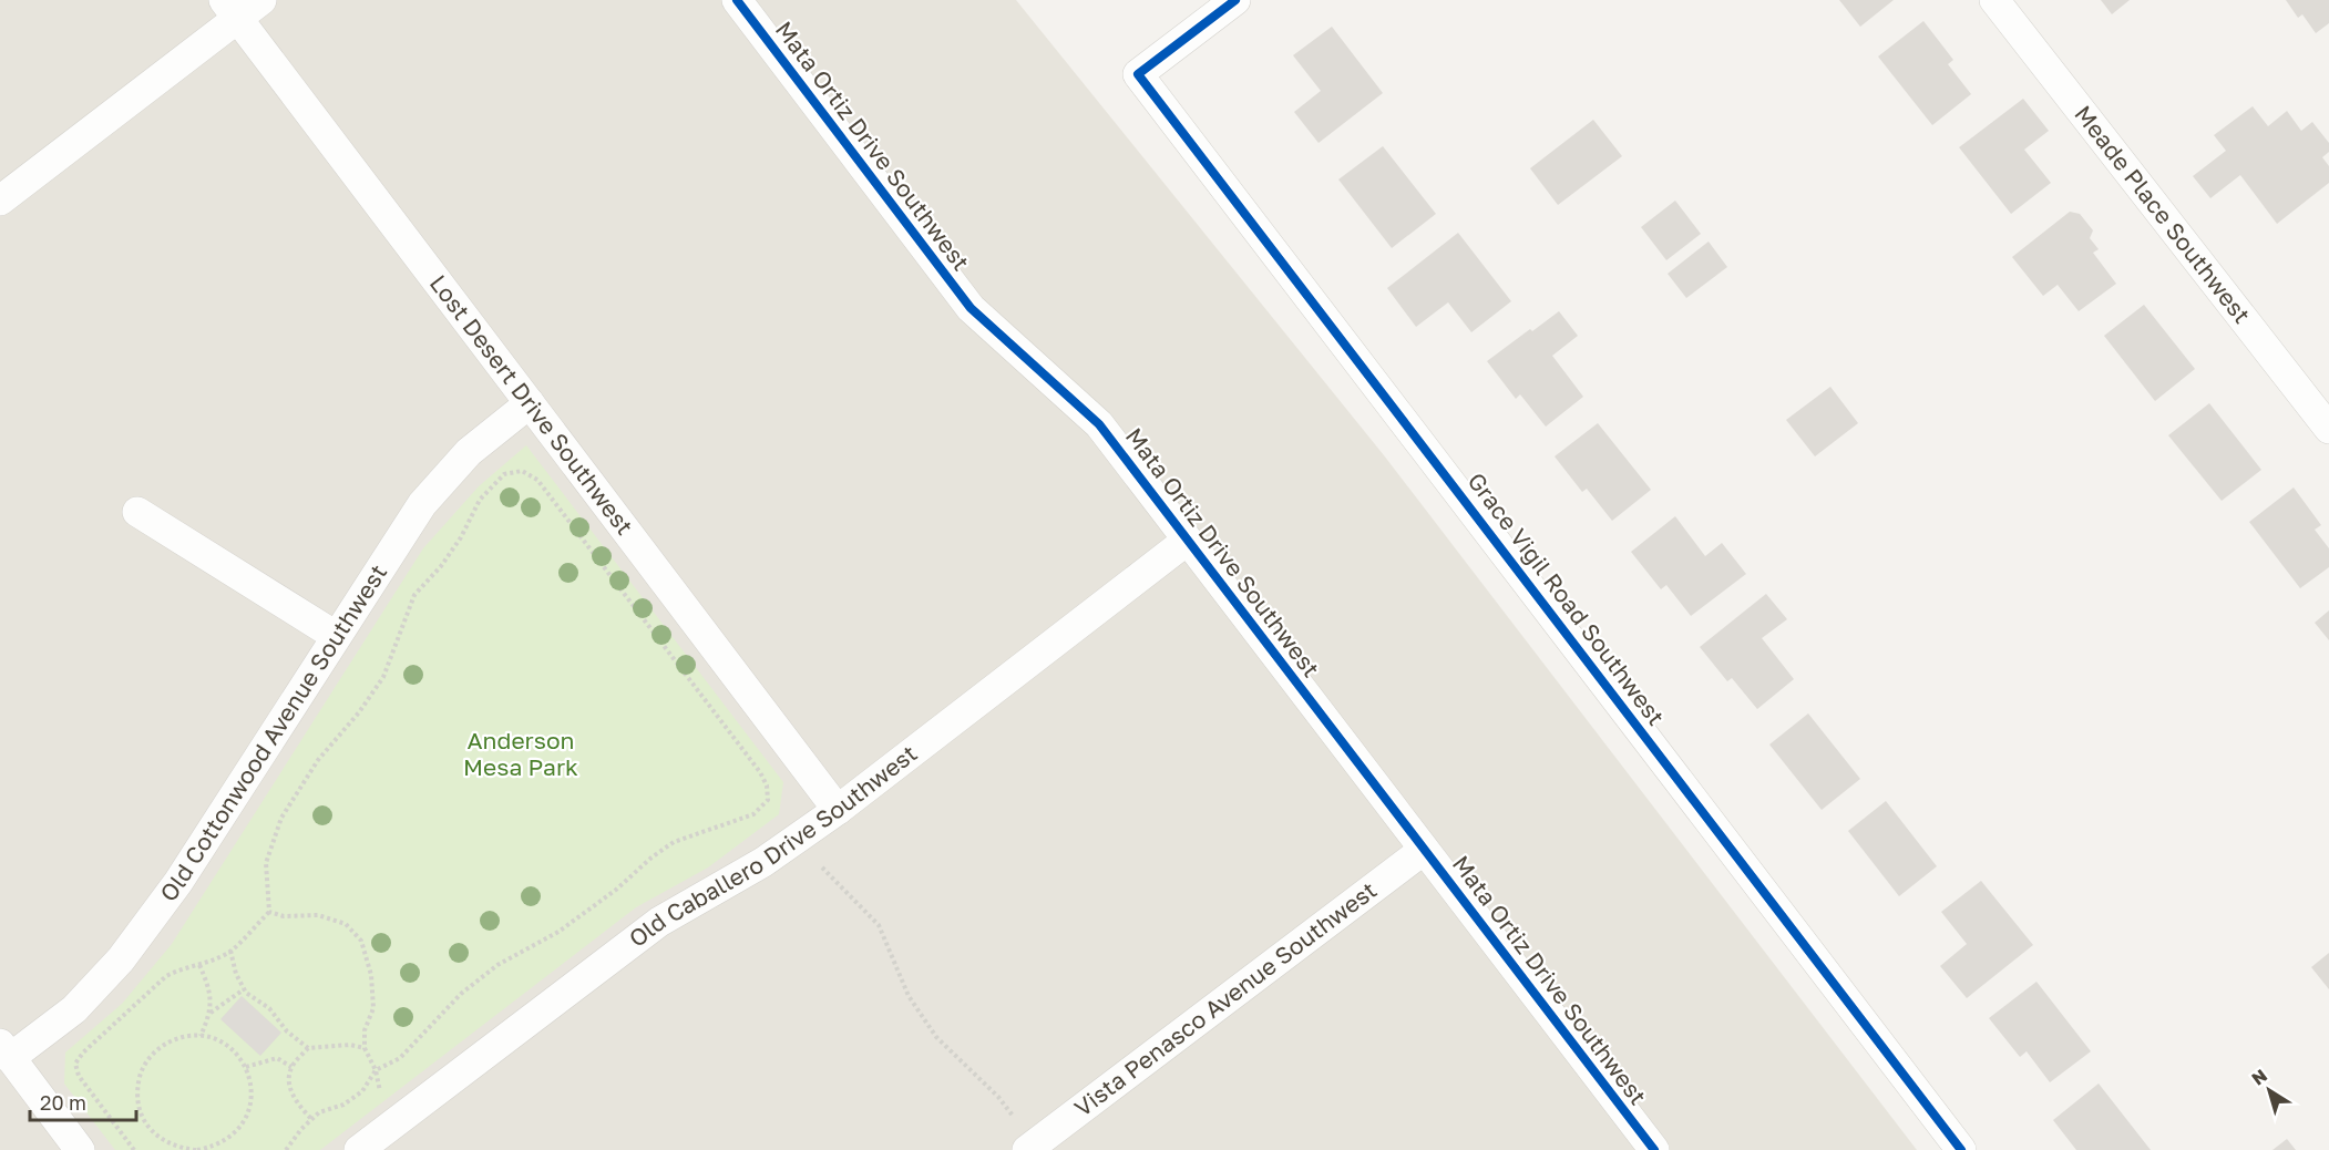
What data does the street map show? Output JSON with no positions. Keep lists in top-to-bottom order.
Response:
{
  "streets": {
    "street": [
      "Mata Ortiz Drive Southwest",
      "Meade Place Southwest",
      "Lost Desert Drive Southwest",
      "Grace Vigil Road Southwest",
      "Old Cottonwood Avenue Southwest",
      "Old Caballero Drive Southwest",
      "Vista Penasco Avenue Southwest"
    ]
  },
  "crossings": [
    ["Mata Ortiz Drive Southwest", "Old Caballero Drive Southwest"],
    ["Mata Ortiz Drive Southwest", "Vista Penasco Avenue Southwest"],
    ["Lost Desert Drive Southwest", "Old Cottonwood Avenue Southwest"],
    ["Lost Desert Drive Southwest", "Old Caballero Drive Southwest"]
  ],
  "parks": ["Anderson Mesa Park"],
  "scale_bar": "20 m",
  "north": "top left"
}
